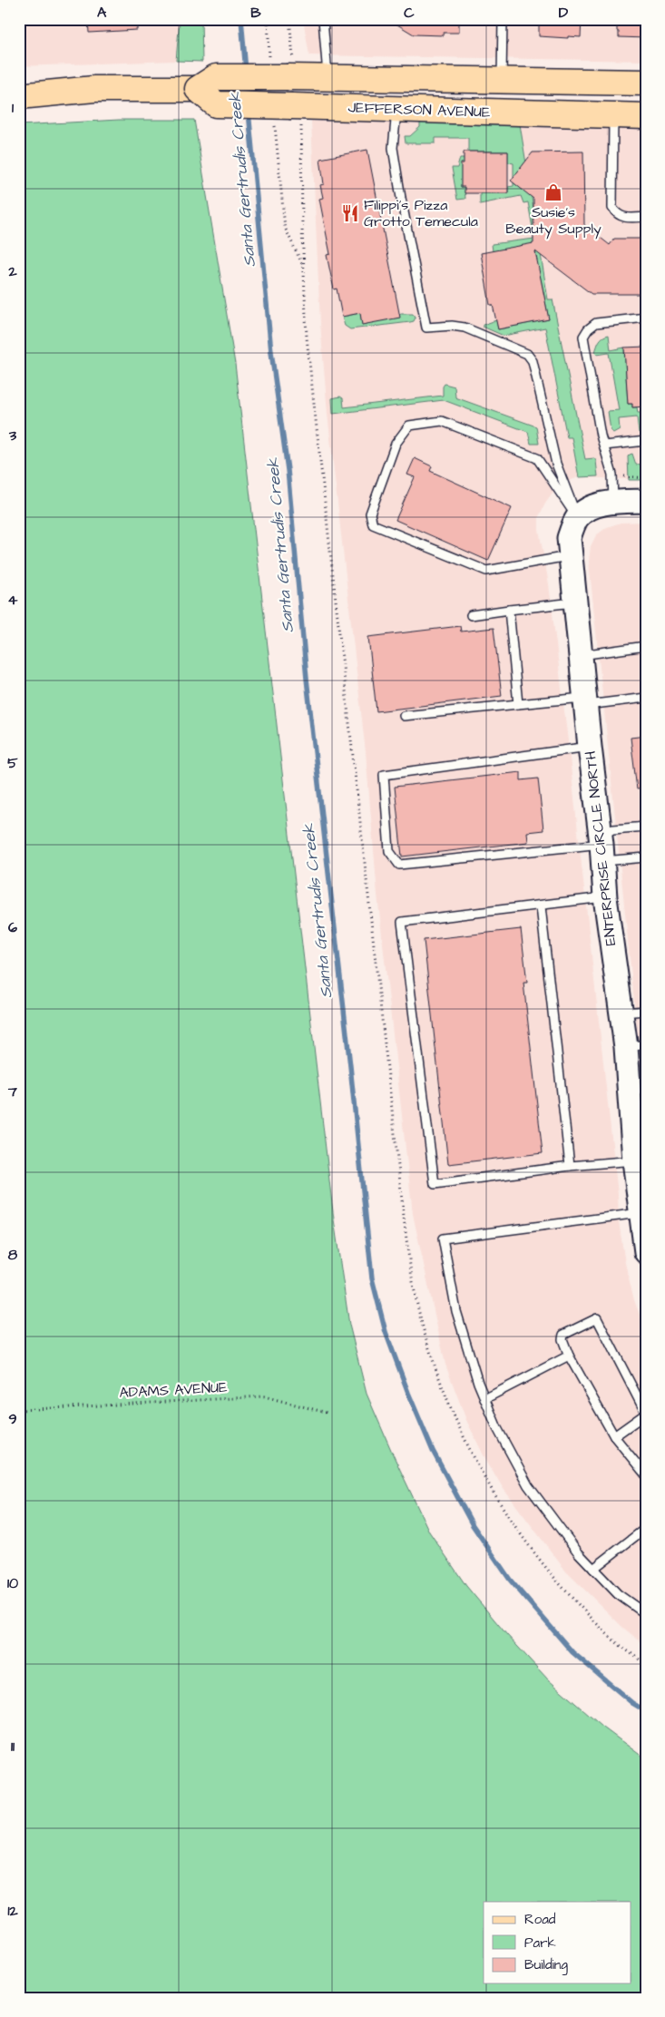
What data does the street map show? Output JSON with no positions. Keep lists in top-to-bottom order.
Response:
{
  "streets": {
    "main road": ["JEFFERSON AVENUE"],
    "street": ["ENTERPRISE CIRCLE NORTH"],
    "path": ["ADAMS AVENUE"]
  },
  "water": ["Santa Gertrudis Creek"],
  "places": {
    "shop": ["Susie's Beauty Supply"],
    "restaurant": ["Filippi's Pizza Grotto Temecula"]
  },
  "legend": ["Road", "Park", "Building"],
  "grid": {
    "columns": [
      "A",
      "B",
      "C",
      "D"
    ],
    "rows": [
      "1",
      "2",
      "3",
      "4",
      "5",
      "6",
      "7",
      "8",
      "9",
      "10",
      "11",
      "12"
    ]
  }
}
